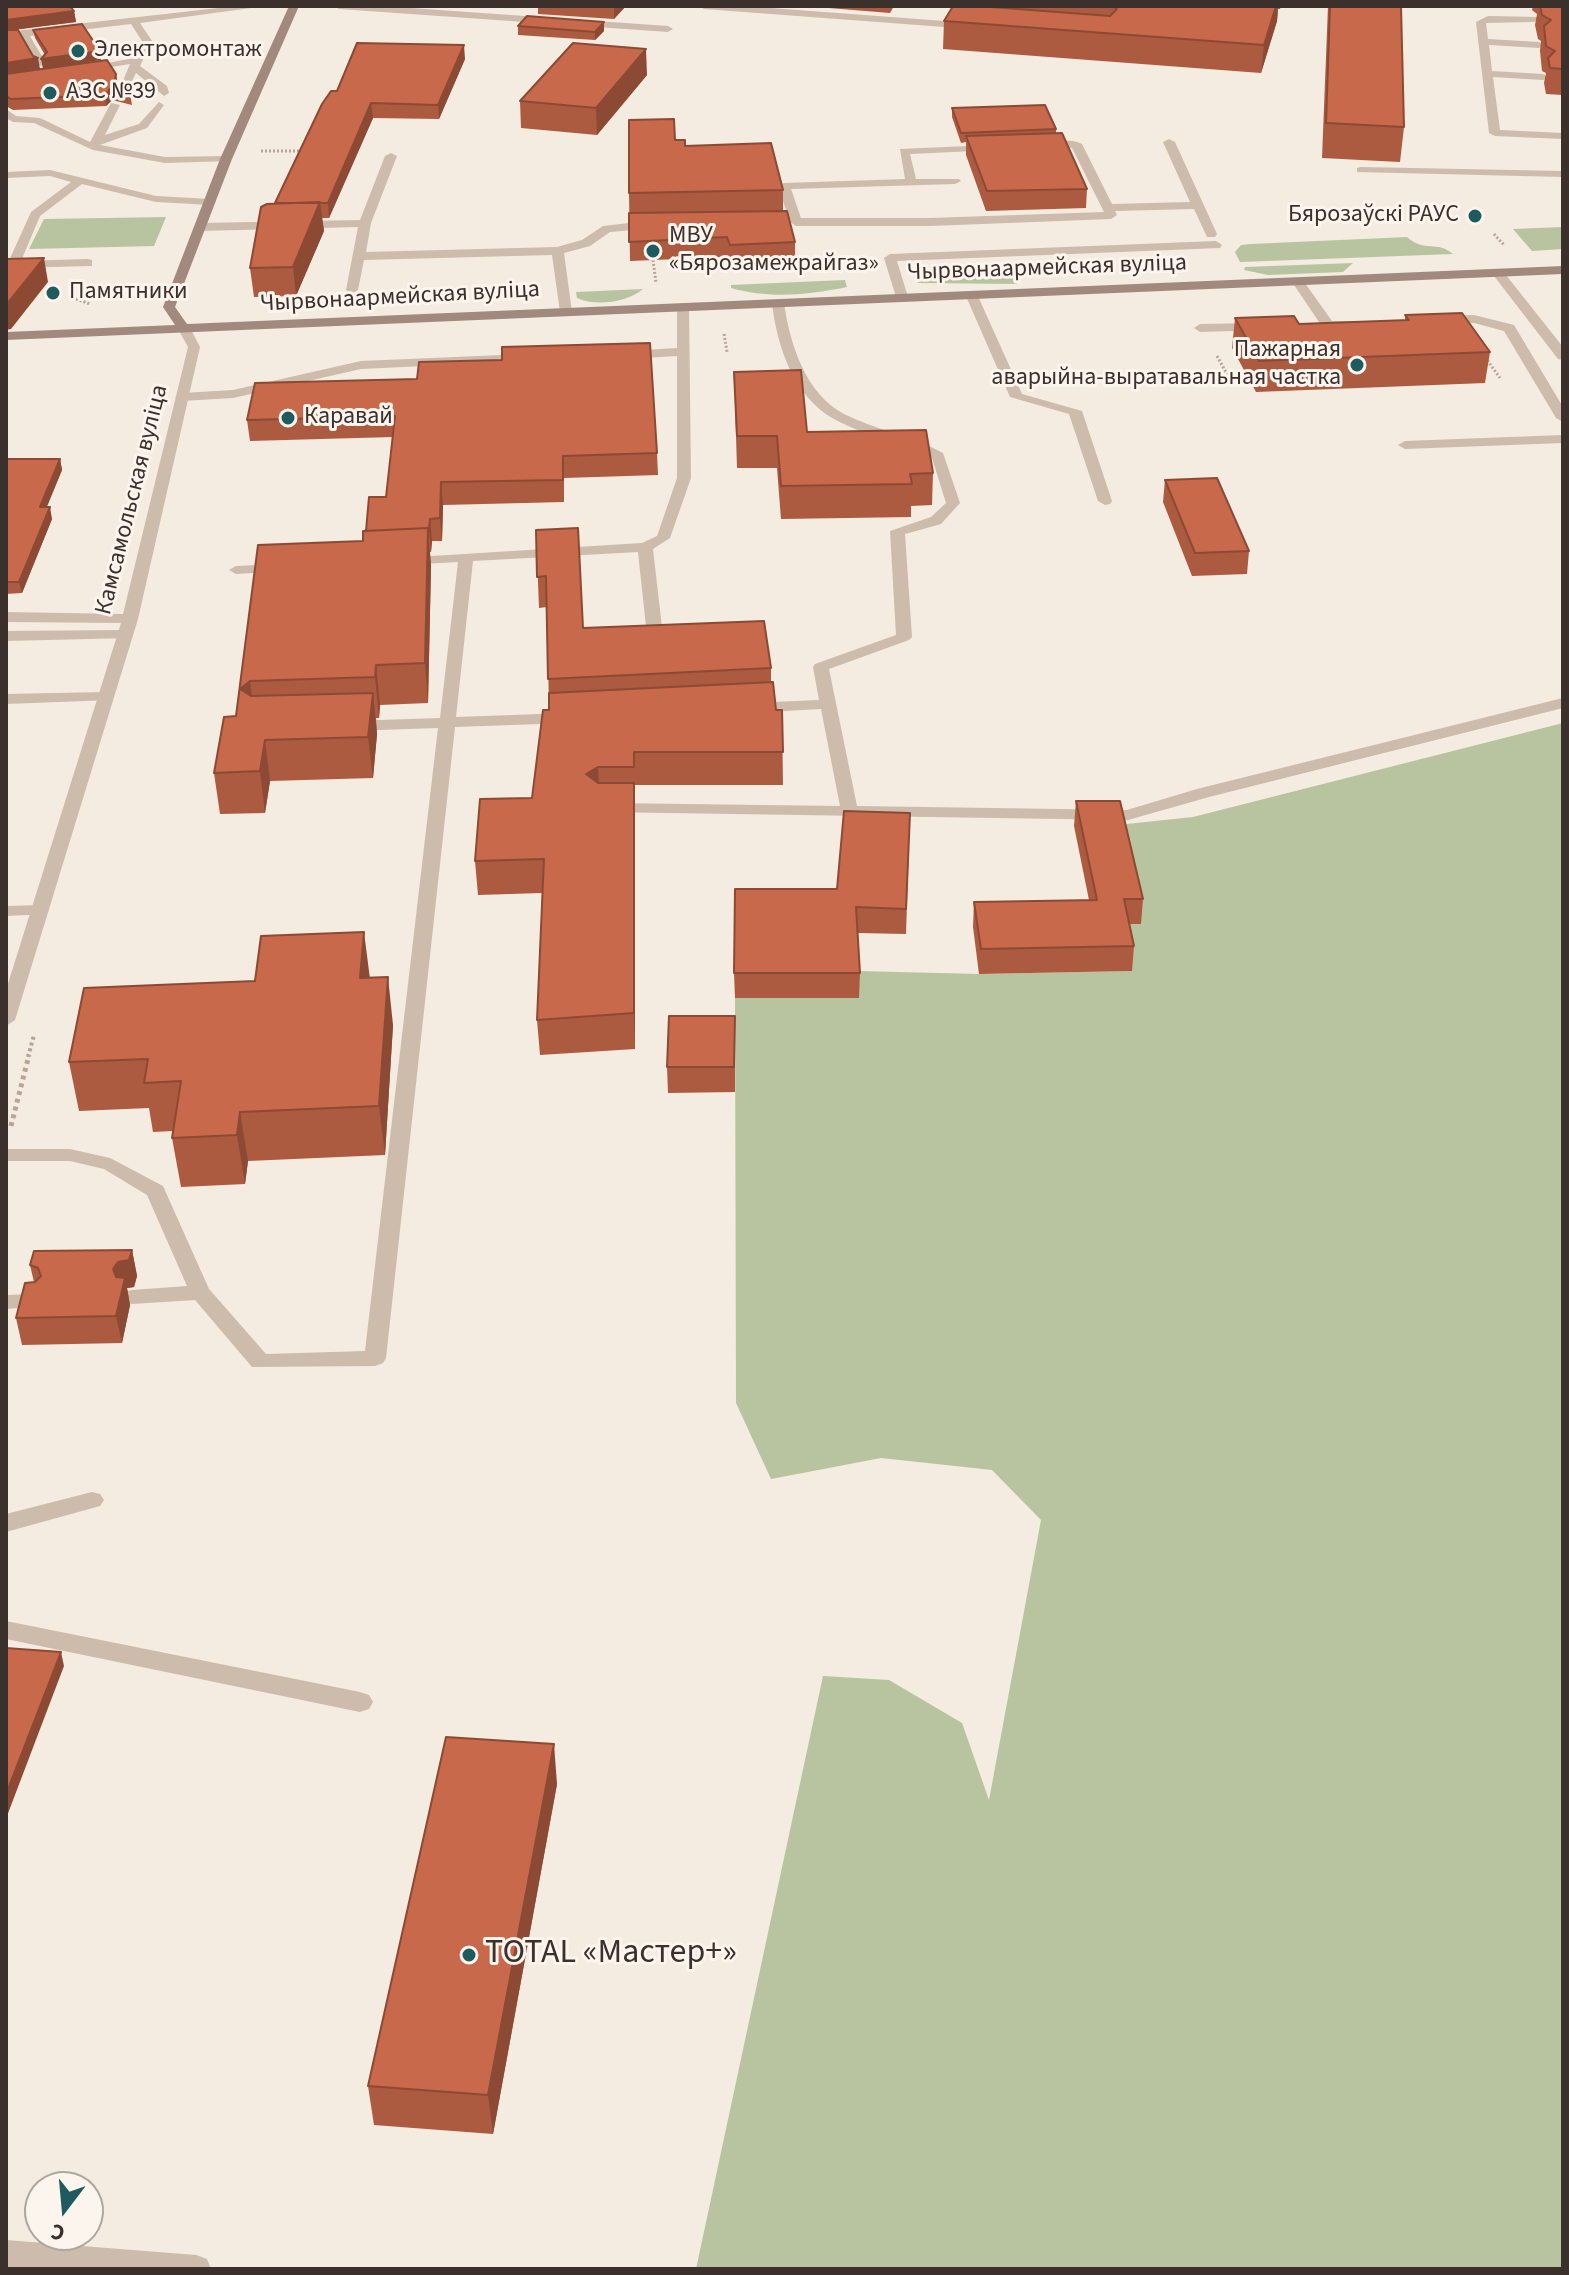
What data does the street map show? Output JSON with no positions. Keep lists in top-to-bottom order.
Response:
{
  "streets": {
    "main road": ["Чырвонаармейская вуліца", "Камсамольская вуліца"]
  },
  "crossings": [
    ["Чырвонаармейская вуліца", "Камсамольская вуліца"]
  ],
  "places": [
    "Электромонтаж",
    "АЗС №39",
    "Бярозаўскі РАУС",
    "МВУ «Бярозамежрайгаз»",
    "Памятники",
    "Пажарная аварыйна-выратавальная частка",
    "Каравай",
    "TOTAL «Мастер+»"
  ],
  "north": "bottom"
}
